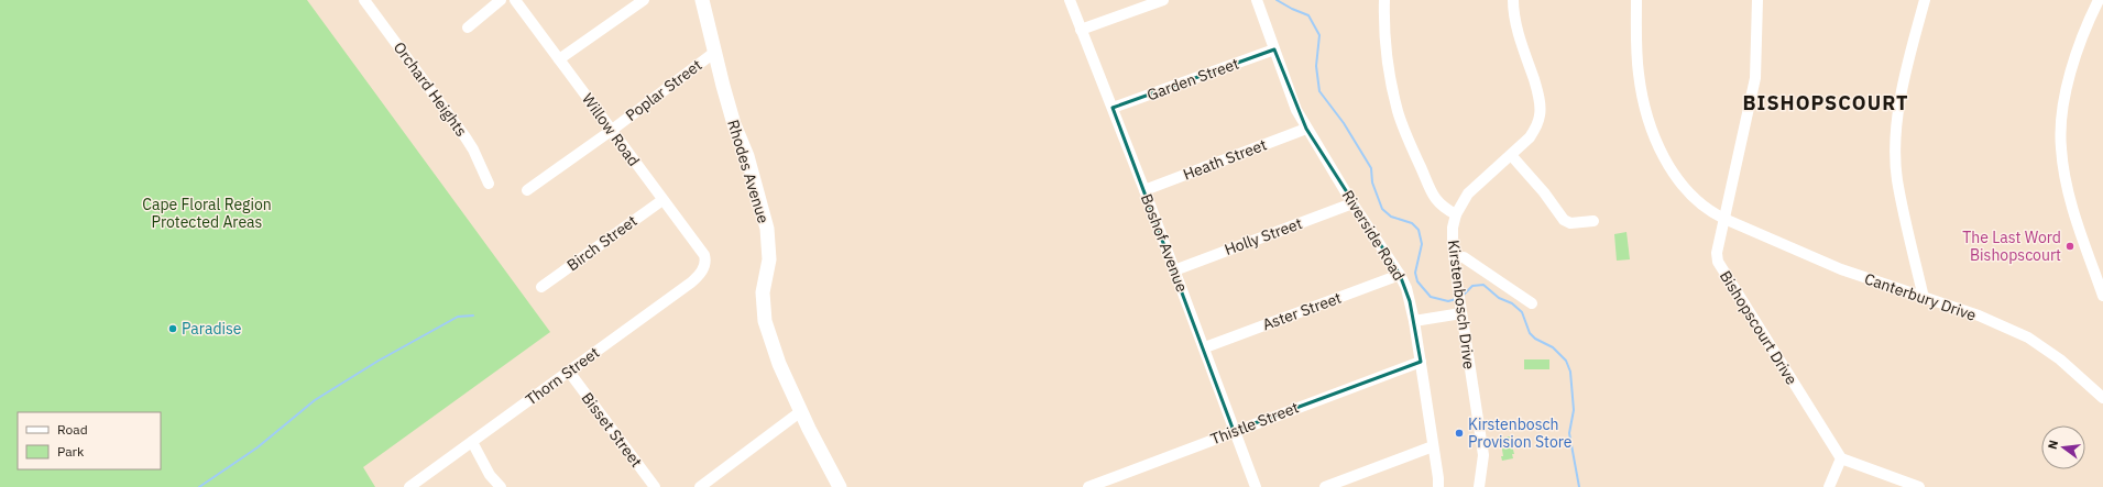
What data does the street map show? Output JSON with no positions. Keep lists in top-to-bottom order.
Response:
{
  "streets": {
    "main road": ["Rhodes Avenue"],
    "street": [
      "Garden Street",
      "Orchard Heights",
      "Poplar Street",
      "Willow Road",
      "Heath Street",
      "Riverside Road",
      "Holly Street",
      "Birch Street",
      "Boshof Avenue",
      "Canterbury Drive",
      "Kirstenbosch Drive",
      "Aster Street",
      "Bishopscourt Drive",
      "Thorn Street",
      "Thistle Street",
      "Bisset Street"
    ]
  },
  "crossings": [
    ["Garden Street", "Riverside Road"],
    ["Garden Street", "Boshof Avenue"],
    ["Poplar Street", "Willow Road"],
    ["Poplar Street", "Rhodes Avenue"],
    ["Willow Road", "Birch Street"],
    ["Willow Road", "Thorn Street"],
    ["Heath Street", "Riverside Road"],
    ["Heath Street", "Boshof Avenue"],
    ["Riverside Road", "Holly Street"],
    ["Riverside Road", "Aster Street"],
    ["Riverside Road", "Thistle Street"],
    ["Holly Street", "Boshof Avenue"],
    ["Boshof Avenue", "Aster Street"],
    ["Boshof Avenue", "Thistle Street"],
    ["Canterbury Drive", "Bishopscourt Drive"],
    ["Thorn Street", "Bisset Street"]
  ],
  "districts": ["BISHOPSCOURT"],
  "parks": ["Cape Floral Region Protected Areas"],
  "places": ["The Last Word Bishopscourt", "Paradise", "Kirstenbosch Provision Store"],
  "legend": ["Road", "Park"],
  "north": "left"
}
